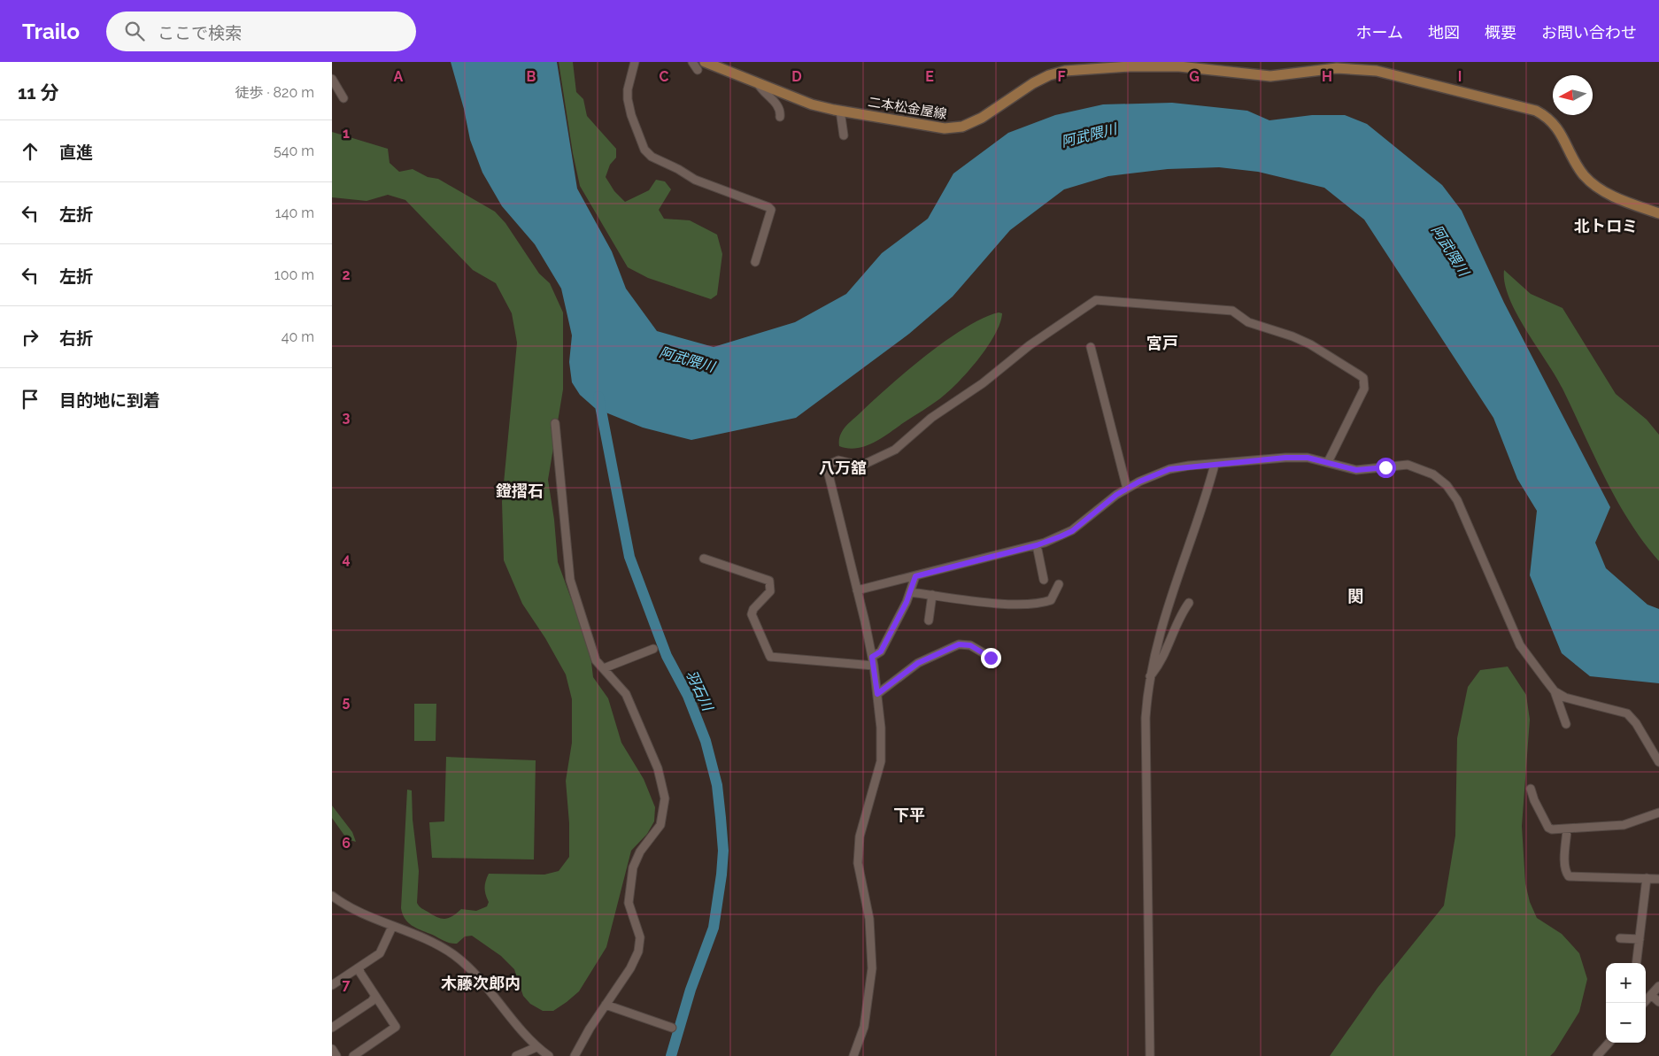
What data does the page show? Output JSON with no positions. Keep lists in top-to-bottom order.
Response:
{
  "streets": {
    "main road": ["二本松金屋線"]
  },
  "districts": [
    "北トロミ",
    "宮戸",
    "八万舘",
    "鐙摺石",
    "関",
    "下平",
    "木藤次郎内"
  ],
  "water": ["阿武隈川", "羽石川"],
  "north": "left",
  "page": {
    "header": "Trailo",
    "search": "ここで検索",
    "nav": [
      "ホーム",
      "地図",
      "概要",
      "お問い合わせ"
    ],
    "heading": ["11 分", "徒歩 · 820 m"],
    "list": [
      ["直進", "540 m"],
      ["左折", "140 m"],
      ["左折", "100 m"],
      ["右折", "40 m"],
      "目的地に到着"
    ],
    "map_buttons": ["+", "−"]
  },
  "grid": {
    "columns": [
      "A",
      "B",
      "C",
      "D",
      "E",
      "F",
      "G",
      "H",
      "I"
    ],
    "rows": [
      "1",
      "2",
      "3",
      "4",
      "5",
      "6",
      "7"
    ]
  }
}
